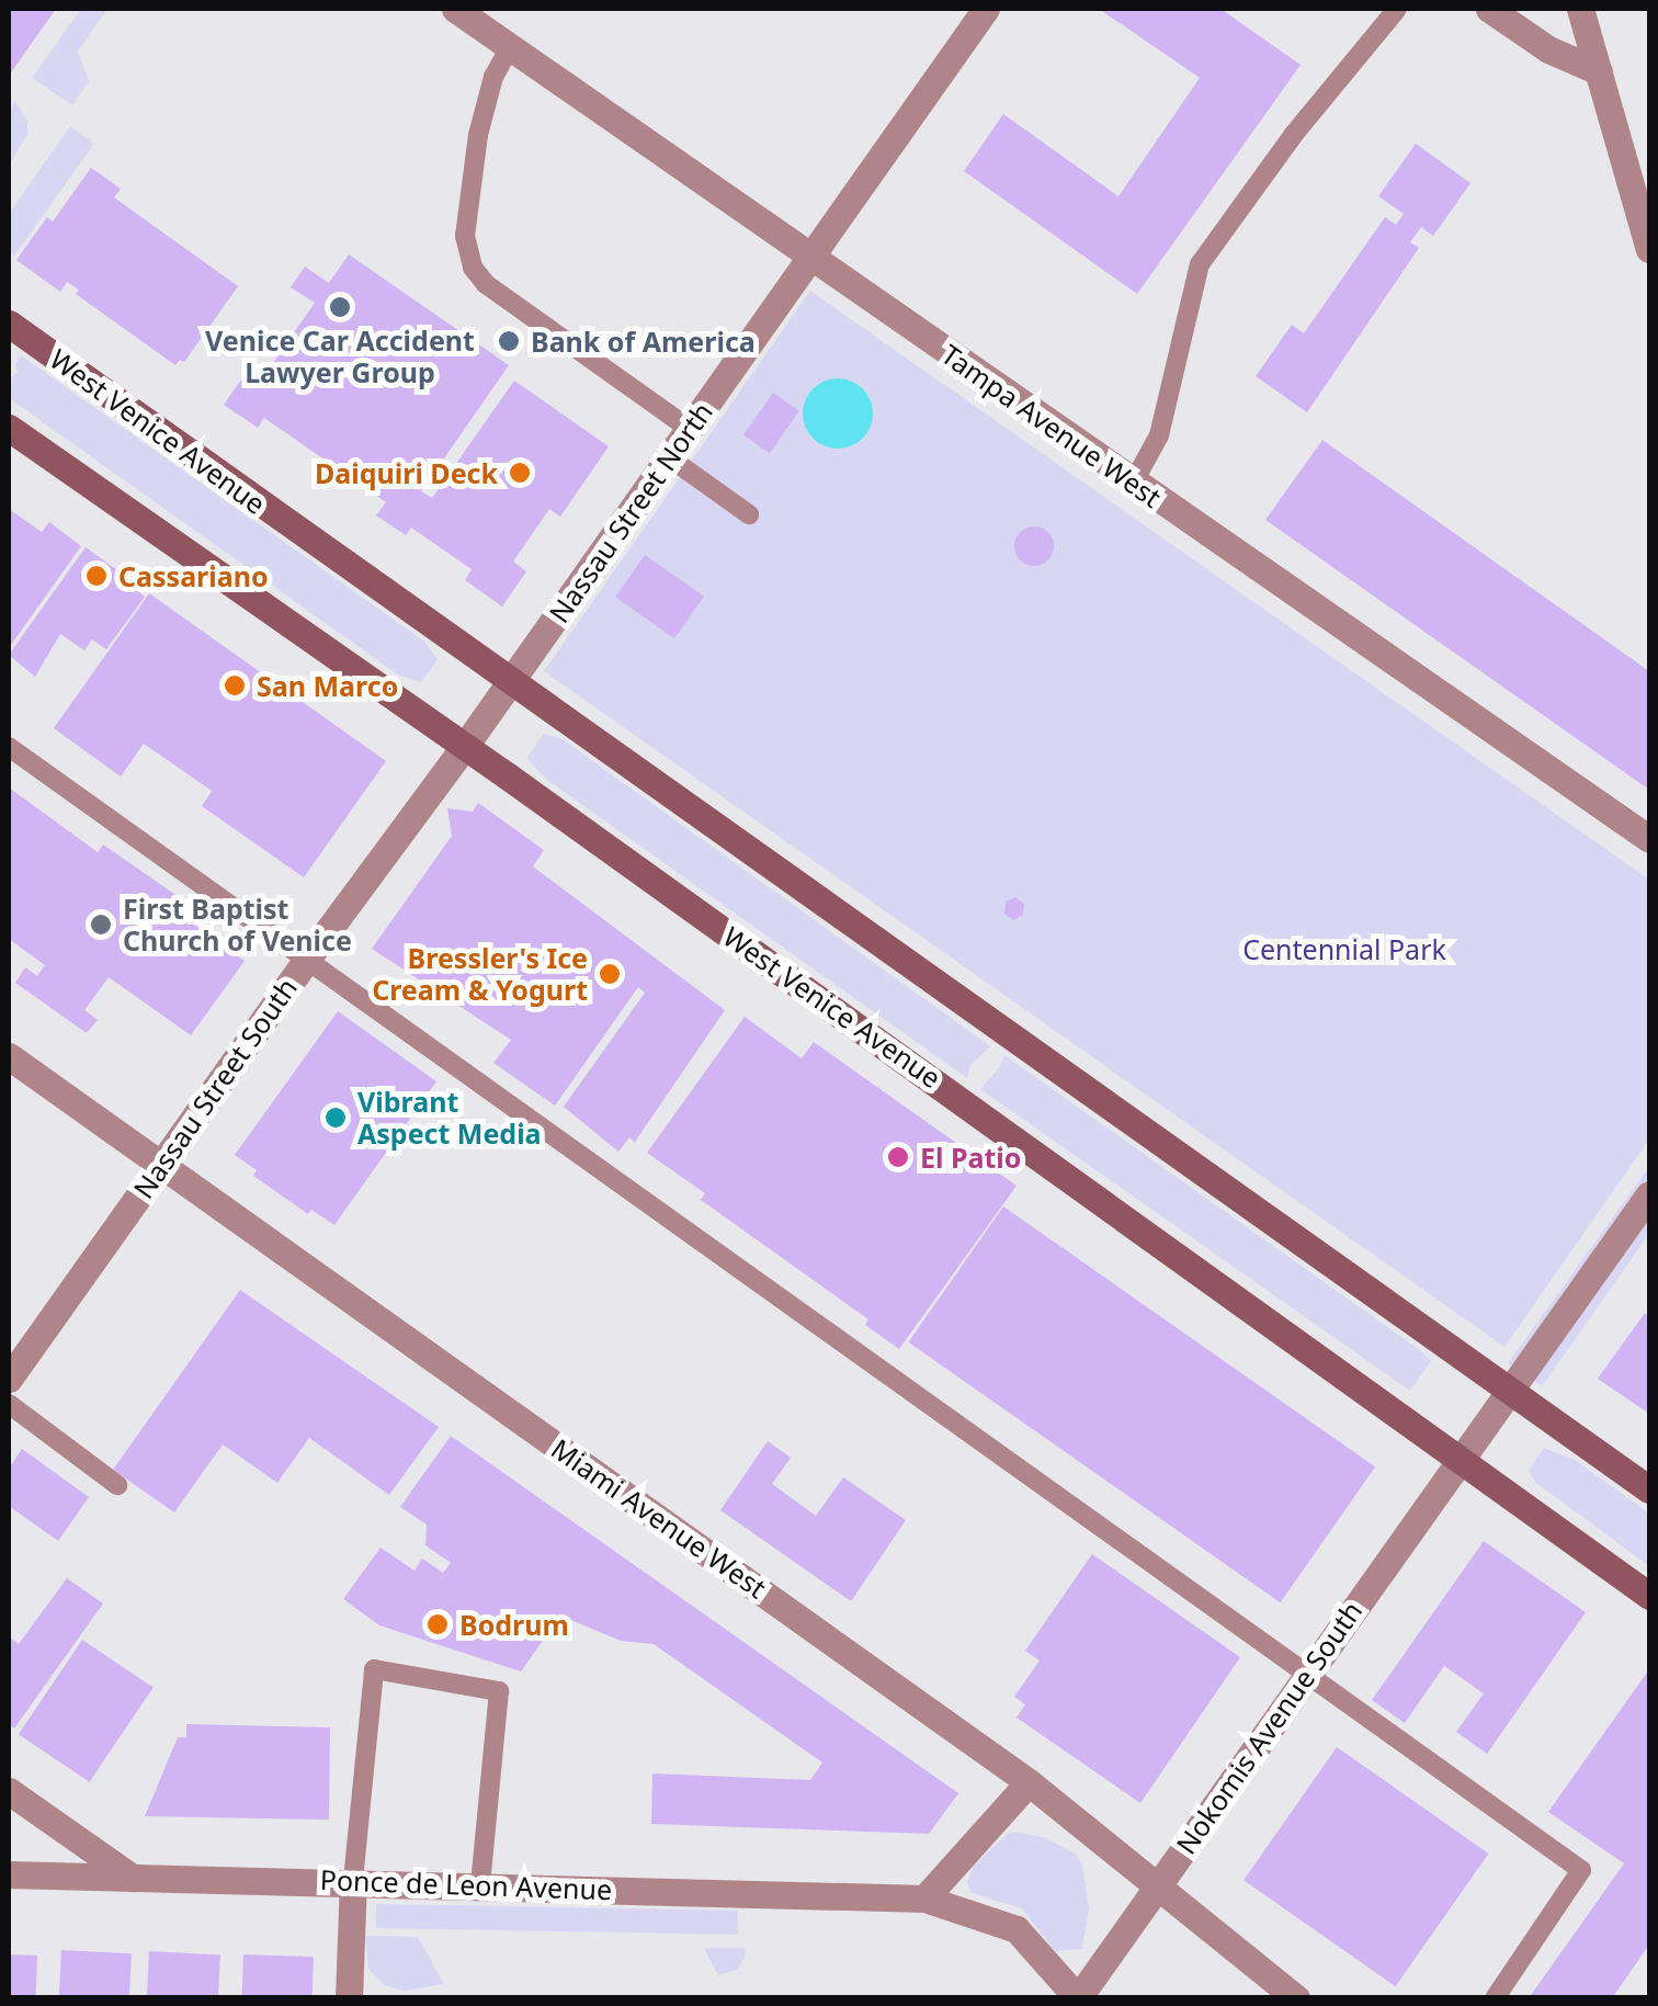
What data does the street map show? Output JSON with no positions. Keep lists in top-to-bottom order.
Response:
{
  "streets": {
    "street": [
      "Tampa Avenue West",
      "West Venice Avenue",
      "Nassau Street North",
      "Nassau Street South",
      "Miami Avenue West",
      "Nokomis Avenue South",
      "Ponce de Leon Avenue"
    ]
  },
  "crossings": [
    ["Tampa Avenue West", "Nassau Street North"],
    ["West Venice Avenue", "Nassau Street North"],
    ["West Venice Avenue", "Nassau Street South"],
    ["West Venice Avenue", "Nokomis Avenue South"],
    ["Nassau Street North", "Nassau Street South"],
    ["Nassau Street South", "Miami Avenue West"],
    ["Miami Avenue West", "Nokomis Avenue South"],
    ["Nokomis Avenue South", "Ponce de Leon Avenue"]
  ],
  "parks": ["Centennial Park"],
  "places": [
    "Venice Car Accident Lawyer Group",
    "Bank of America",
    "Daiquiri Deck",
    "Cassariano",
    "San Marco",
    "First Baptist Church of Venice",
    "Bressler's Ice Cream & Yogurt",
    "Vibrant Aspect Media",
    "El Patio",
    "Bodrum"
  ]
}
